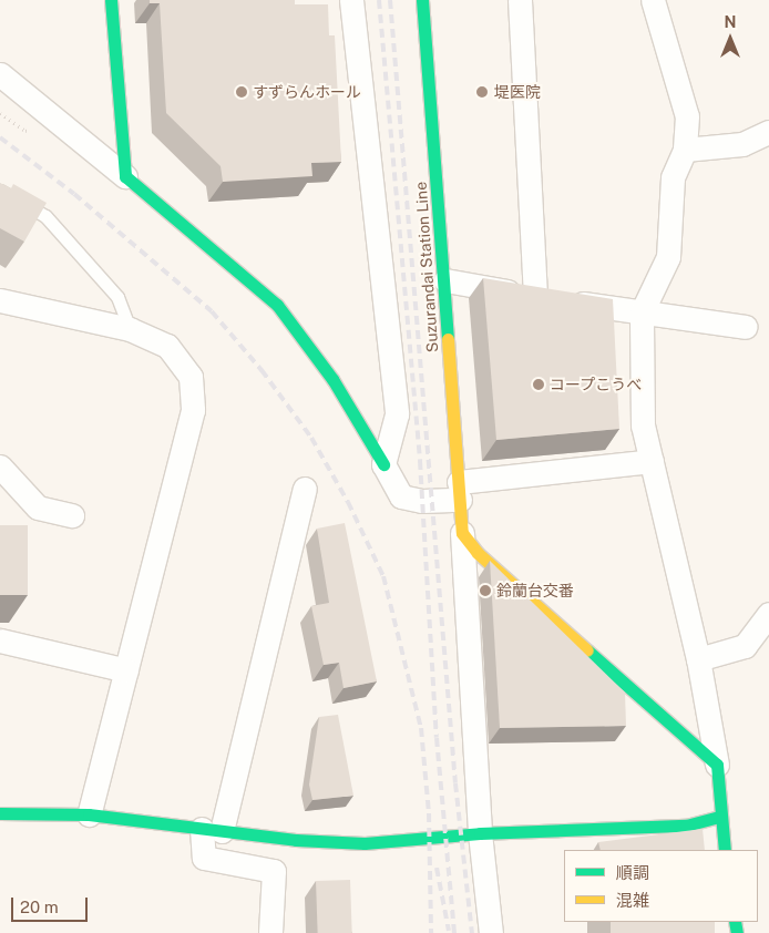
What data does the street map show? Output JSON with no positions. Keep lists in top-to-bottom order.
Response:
{
  "streets": {
    "street": ["Suzurandai Station Line"]
  },
  "places": [
    "すずらんホール",
    "堤医院",
    "コープこうべ",
    "鈴蘭台交番"
  ],
  "legend": ["順調", "混雑"],
  "scale_bar": "20 m",
  "north": "top"
}
